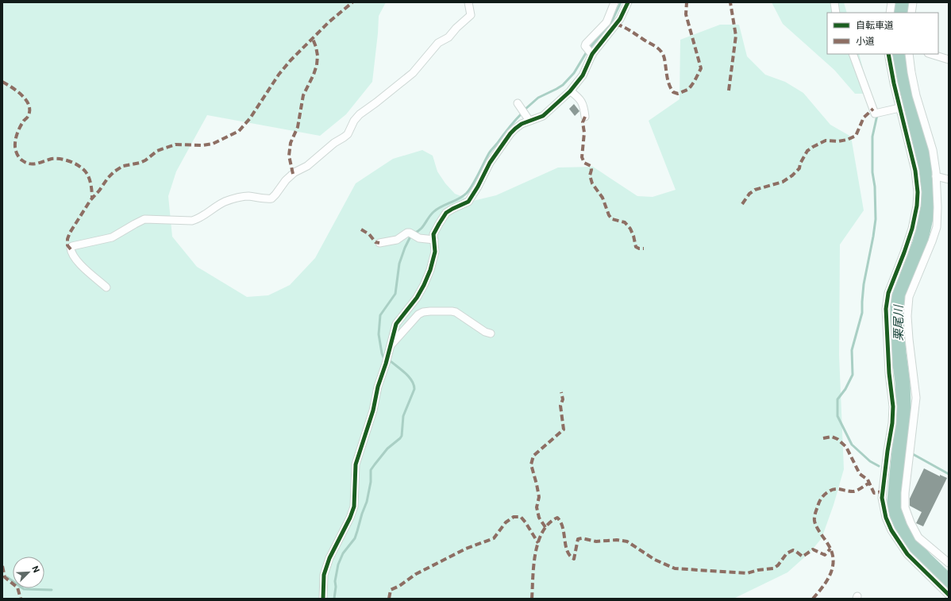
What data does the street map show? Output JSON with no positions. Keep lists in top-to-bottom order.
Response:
{
  "water": ["栗尾川"],
  "legend": ["自転車道", "小道"],
  "north": "top right"
}
